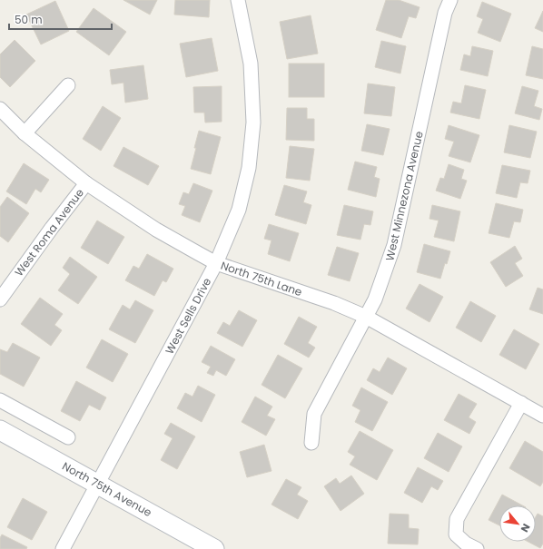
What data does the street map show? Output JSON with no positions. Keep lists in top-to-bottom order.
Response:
{
  "streets": {
    "main road": ["North 75th Avenue"],
    "street": [
      "West Minnezona Avenue",
      "West Roma Avenue",
      "North 75th Lane",
      "West Sells Drive"
    ]
  },
  "crossings": [
    ["West Minnezona Avenue", "North 75th Lane"],
    ["West Roma Avenue", "North 75th Lane"],
    ["North 75th Lane", "West Sells Drive"],
    ["West Sells Drive", "North 75th Avenue"]
  ],
  "scale_bar": "50 m",
  "north": "bottom right"
}
